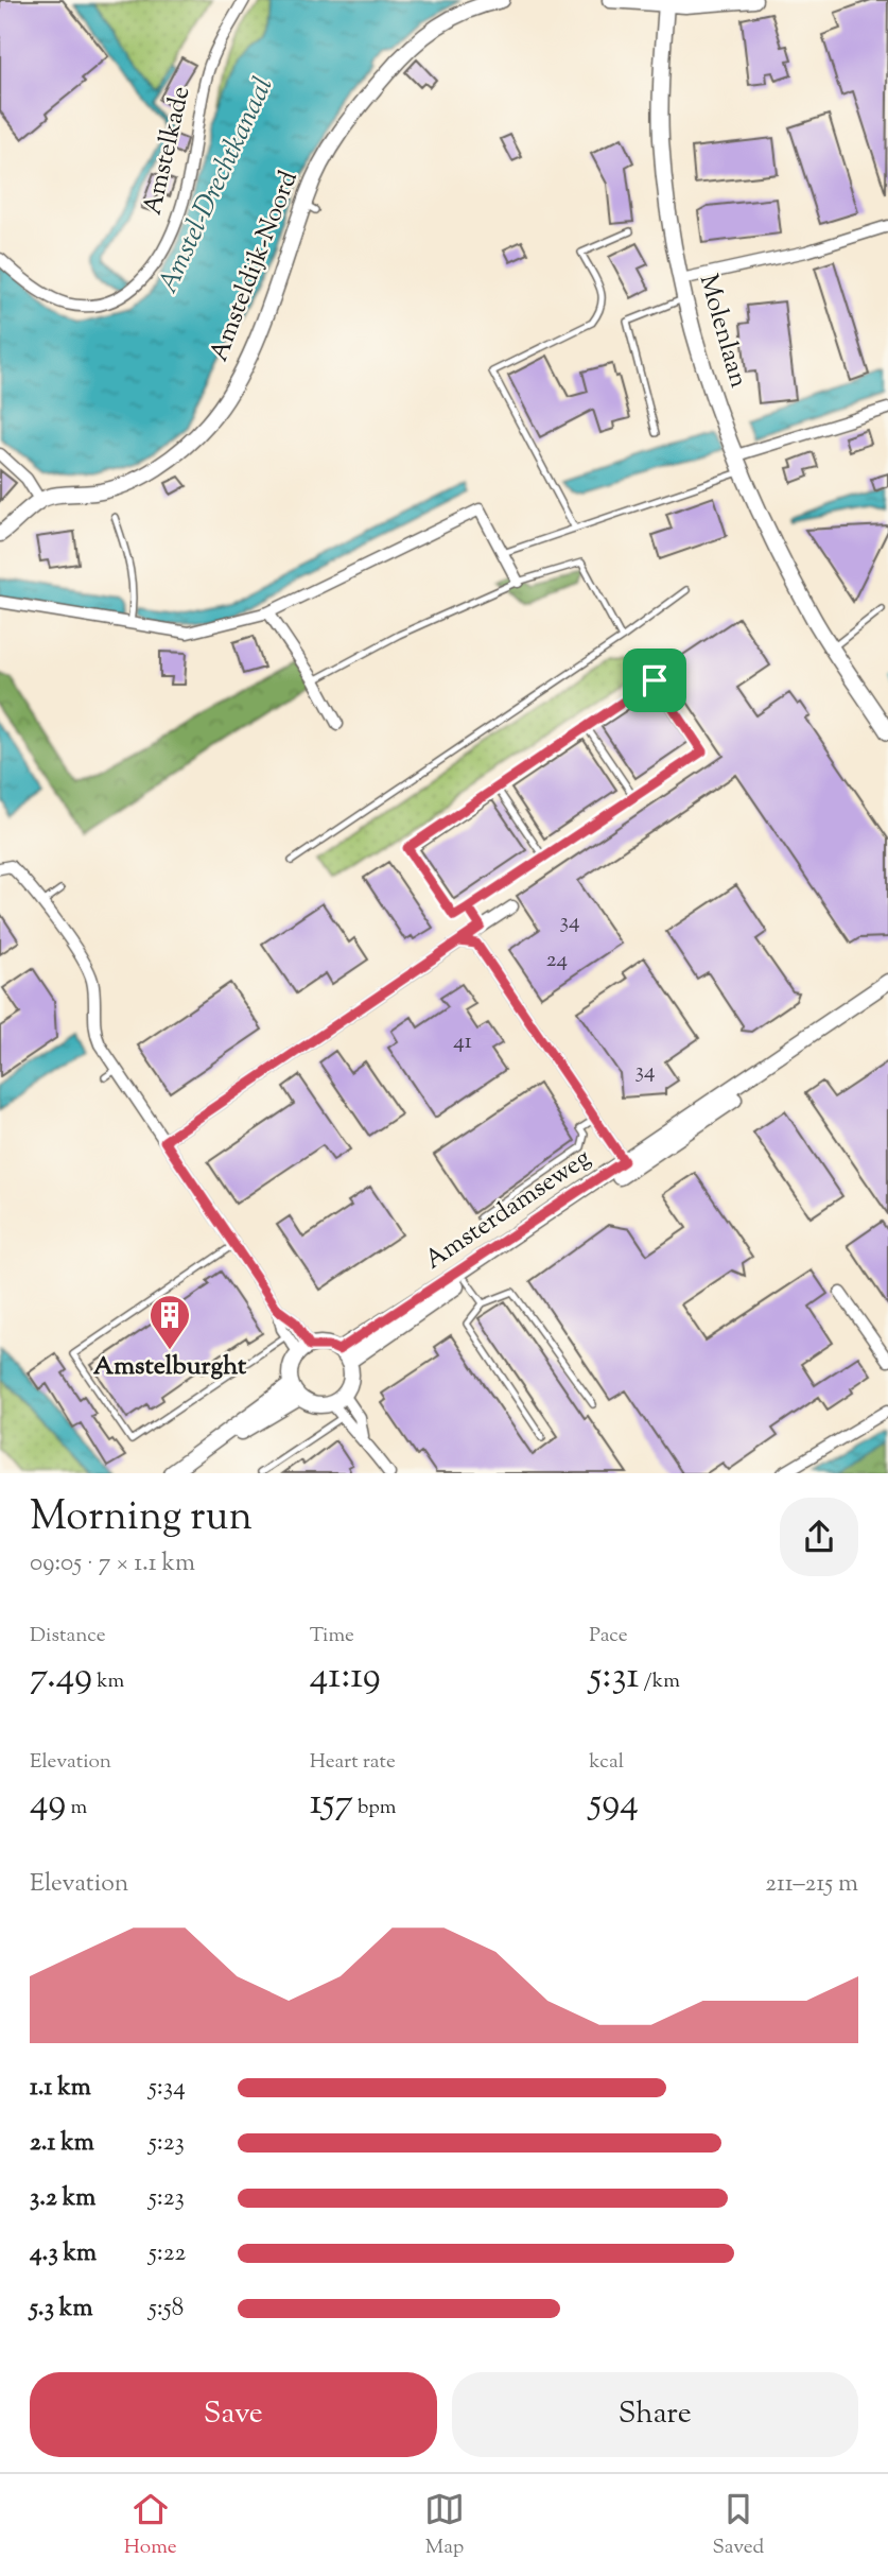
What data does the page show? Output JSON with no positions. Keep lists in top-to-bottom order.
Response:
{
  "streets": {
    "street": [
      "Amstelkade",
      "Amsteldijk-Noord",
      "Molenlaan",
      "Amsterdamseweg"
    ]
  },
  "water": ["Amstel-Drechtkanaal"],
  "places": {
    "building": ["Amstelburght"]
  },
  "house_numbers": [
    "34",
    "24",
    "41",
    "34"
  ],
  "page": {
    "heading": ["Morning run", "09:05 · 7 × 1.1 km"],
    "stats": [
      ["Distance", "7.49 km"],
      ["Time", "41:19"],
      ["Pace", "5:31 /km"],
      ["Elevation", "49 m"],
      ["Heart rate", "157 bpm"],
      ["kcal", "594"]
    ],
    "chart": ["Elevation", "211–215 m"],
    "list": [
      {
        "name": "1.1 km",
        "note": "5:34"
      },
      {
        "name": "2.1 km",
        "note": "5:23"
      },
      {
        "name": "3.2 km",
        "note": "5:23"
      },
      {
        "name": "4.3 km",
        "note": "5:22"
      },
      {
        "name": "5.3 km",
        "note": "5:58"
      }
    ],
    "buttons": ["Save", "Share"],
    "tabs": ["Home", "Map", "Saved"]
  }
}
